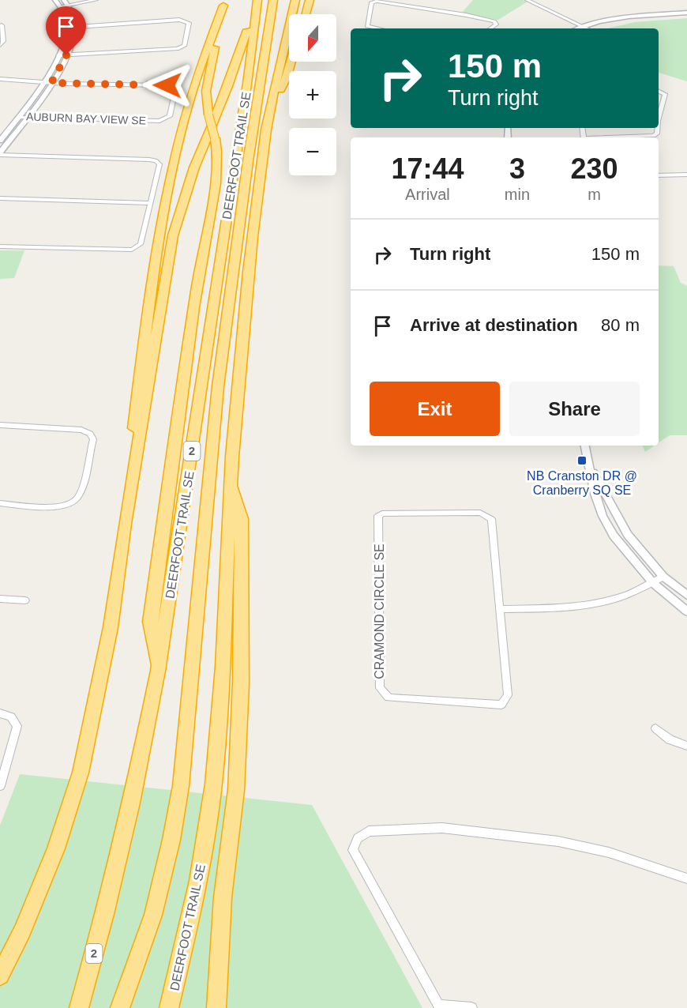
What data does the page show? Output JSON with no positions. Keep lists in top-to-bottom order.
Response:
{
  "streets": {
    "highway": ["DEERFOOT TRAIL SE", "2"],
    "street": ["AUBURN BAY VIEW SE", "CRAMOND CIRCLE SE"]
  },
  "places": {
    "transit": ["NB Cranston DR @ Cranberry SQ SE"]
  },
  "north": "bottom",
  "page": {
    "map_buttons": ["+", "−"],
    "turn": ["150 m", "Turn right"],
    "eta": [
      "17:44",
      "Arrival",
      "3",
      "min",
      "230",
      "m"
    ],
    "list": [
      {
        "name": "Turn right",
        "value": "150 m"
      },
      {
        "name": "Arrive at destination",
        "value": "80 m"
      }
    ],
    "buttons": ["Exit", "Share"]
  }
}
